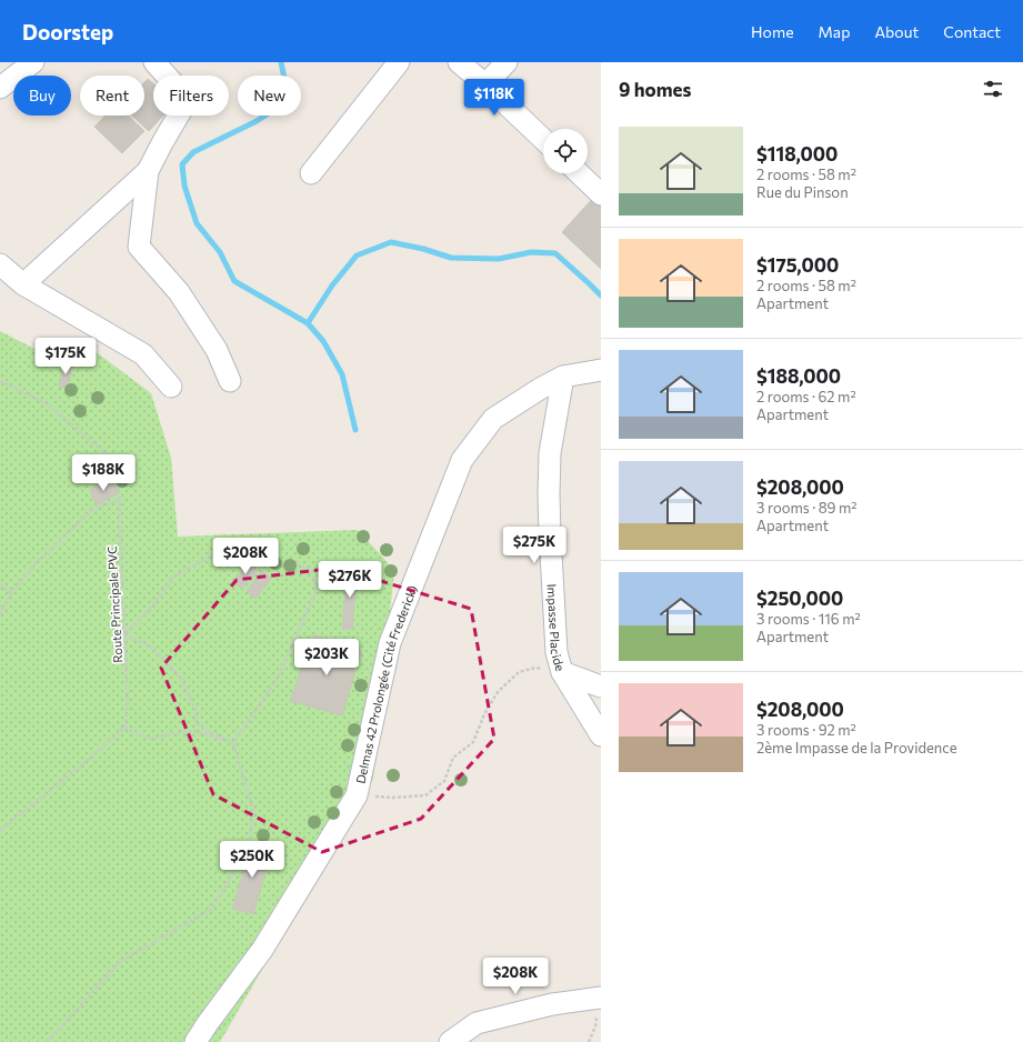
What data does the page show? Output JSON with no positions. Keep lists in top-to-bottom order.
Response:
{
  "streets": {
    "street": ["Impasse Placide", "Delmas 42 Prolongée (Cité Frederick)"],
    "path": ["Route Principale PVC"]
  },
  "crossings": [
    ["Impasse Placide", "Delmas 42 Prolongée (Cité Frederick)"]
  ],
  "page": {
    "header": "Doorstep",
    "nav": [
      "Home",
      "Map",
      "About",
      "Contact"
    ],
    "heading": "9 homes",
    "chip": [
      "Buy",
      "Rent",
      "Filters",
      "New"
    ],
    "price": [
      "$118K",
      "$175K",
      "$188K",
      "$275K",
      "$208K",
      "$276K",
      "$203K",
      "$250K",
      "$208K"
    ],
    "list": [
      {
        "name": "$118,000",
        "note": "2 rooms · 58 m² · Rue du Pinson"
      },
      {
        "name": "$175,000",
        "note": "2 rooms · 58 m² · Apartment"
      },
      {
        "name": "$188,000",
        "note": "2 rooms · 62 m² · Apartment"
      },
      {
        "name": "$208,000",
        "note": "3 rooms · 89 m² · Apartment"
      },
      {
        "name": "$250,000",
        "note": "3 rooms · 116 m² · Apartment"
      },
      {
        "name": "$208,000",
        "note": "3 rooms · 92 m² · 2ème Impasse de la Providence"
      }
    ]
  }
}
